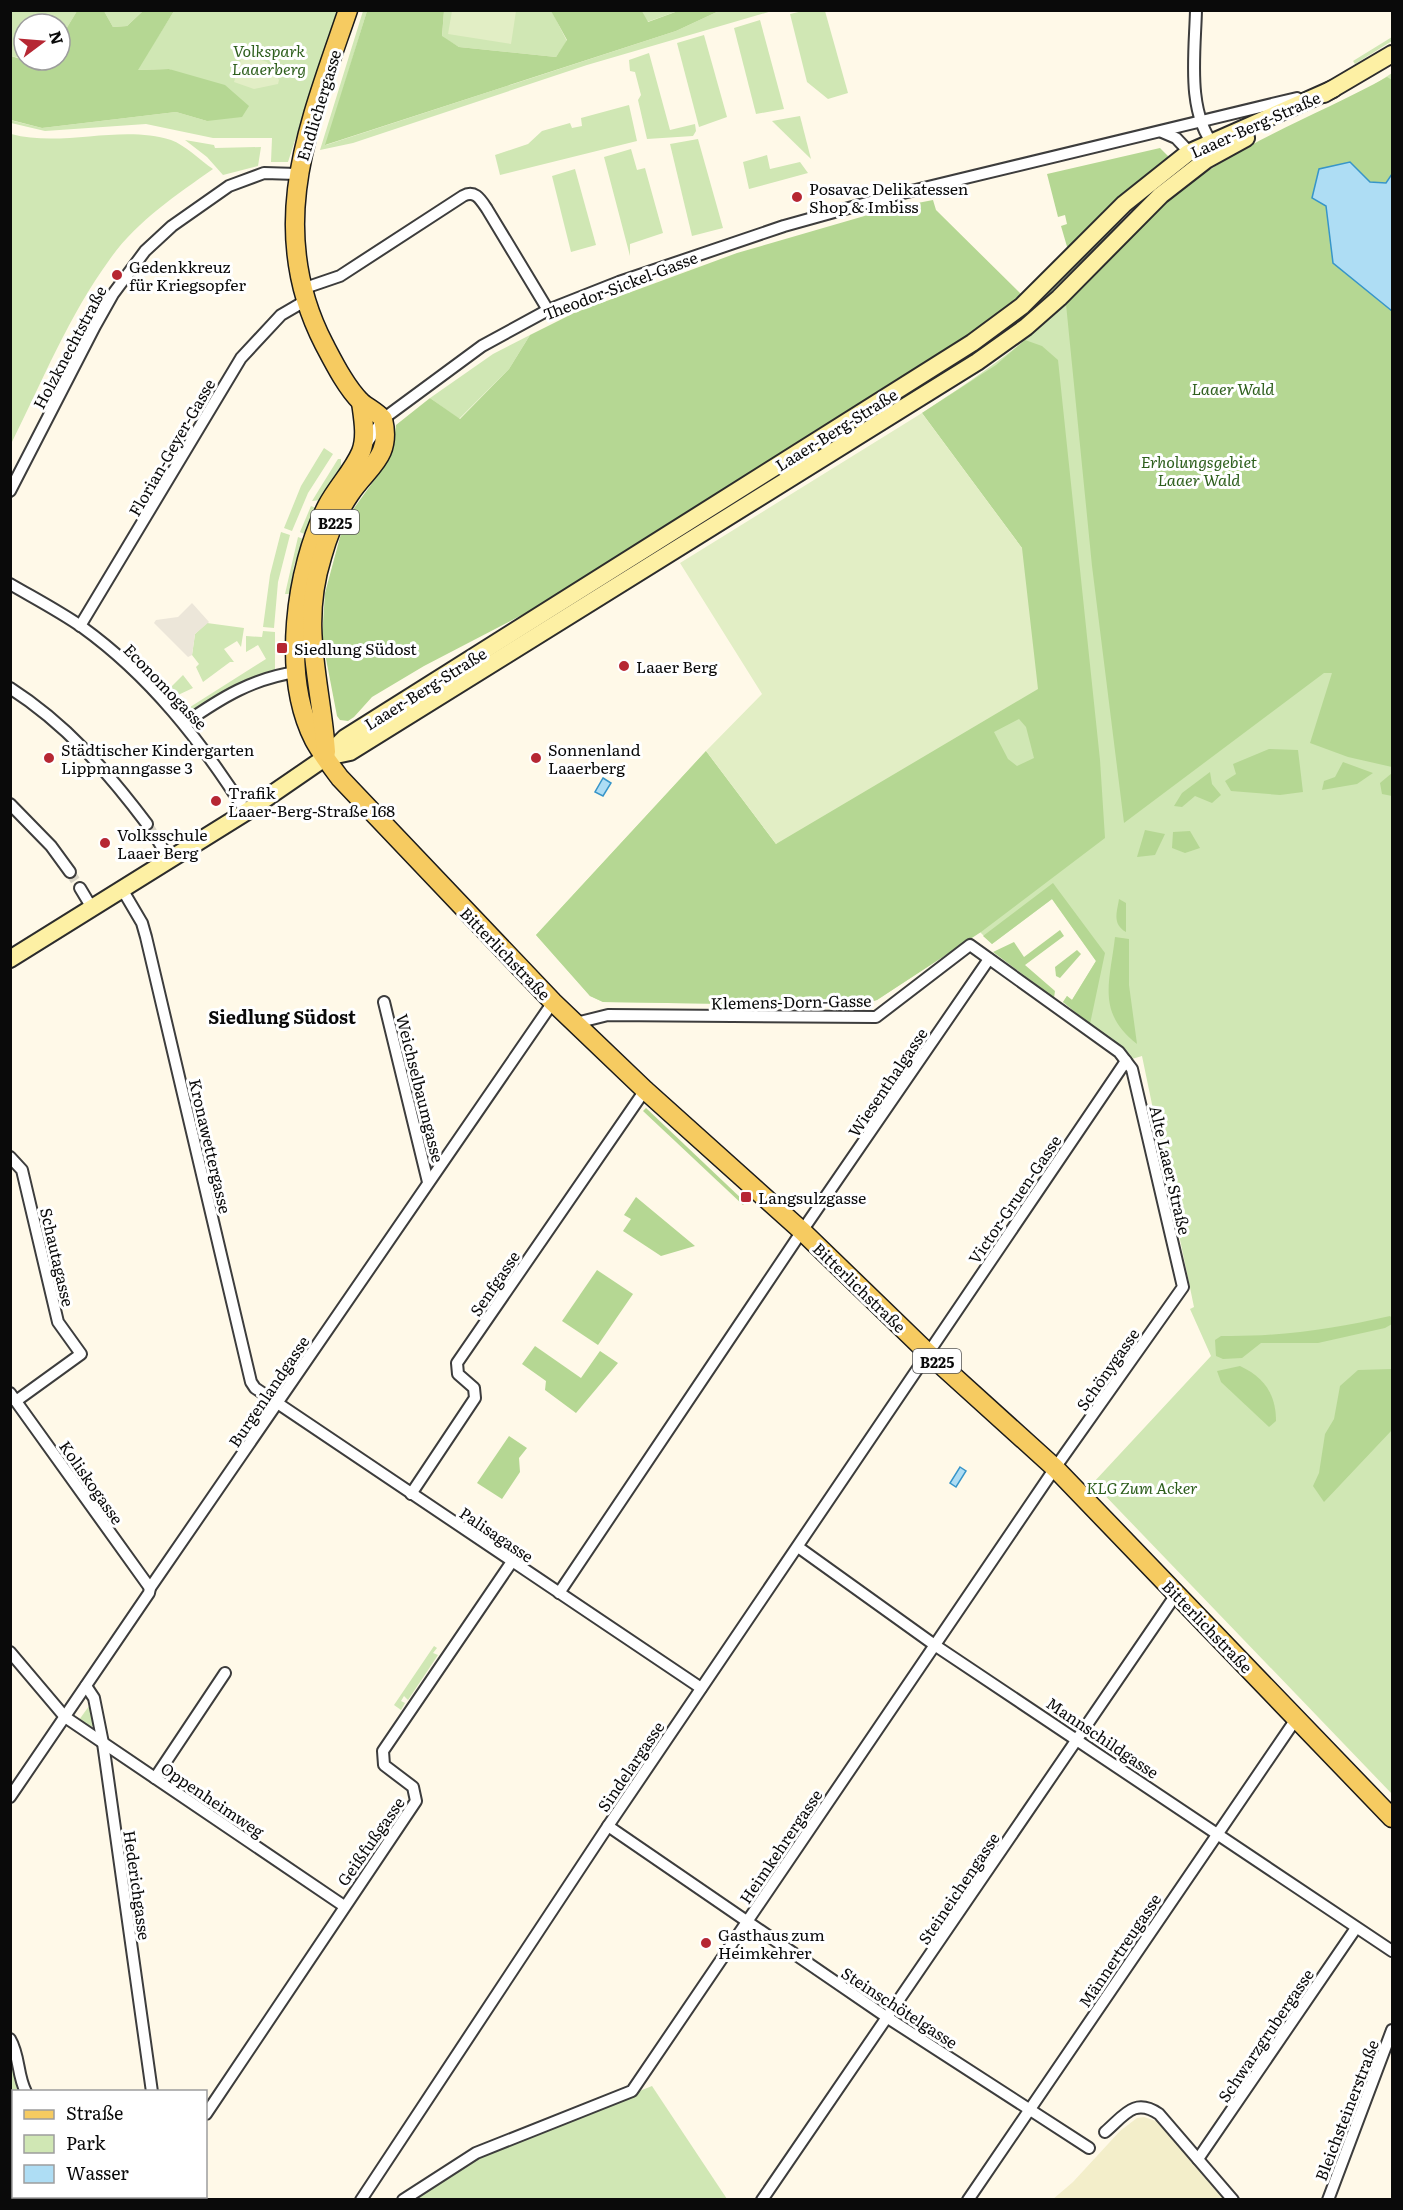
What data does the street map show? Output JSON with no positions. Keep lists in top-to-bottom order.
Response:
{
  "streets": {
    "main road": [
      "Endlichergasse",
      "Laaer-Berg-Straße",
      "B225",
      "Bitterlichstraße"
    ],
    "street": [
      "Theodor-Sickel-Gasse",
      "Holzknechtstraße",
      "Florian-Geyer-Gasse",
      "Economogasse",
      "Klemens-Dorn-Gasse",
      "Wiesenthalgasse",
      "Weichselbaumgasse",
      "Kronawettergasse",
      "Alte Laaer Straße",
      "Victor-Gruen-Gasse",
      "Schautagasse",
      "Senfgasse",
      "Schönygasse",
      "Burgenlandgasse",
      "Koliskogasse",
      "Palisagasse",
      "Mannschildgasse",
      "Sindelargasse",
      "Oppenheimweg",
      "Geißfußgasse",
      "Heimkehrergasse",
      "Hederichgasse",
      "Steineichengasse",
      "Männertreugasse",
      "Steinschötelgasse",
      "Schwarzgrubergasse",
      "Bleichsteinerstraße"
    ]
  },
  "crossings": [
    ["Endlichergasse", "Theodor-Sickel-Gasse"],
    ["Endlichergasse", "Holzknechtstraße"],
    ["Endlichergasse", "Florian-Geyer-Gasse"],
    ["Endlichergasse", "B225"],
    ["Laaer-Berg-Straße", "Theodor-Sickel-Gasse"],
    ["Laaer-Berg-Straße", "B225"],
    ["Laaer-Berg-Straße", "Economogasse"],
    ["Laaer-Berg-Straße", "Bitterlichstraße"],
    ["Laaer-Berg-Straße", "Kronawettergasse"],
    ["Theodor-Sickel-Gasse", "Florian-Geyer-Gasse"],
    ["Theodor-Sickel-Gasse", "B225"],
    ["Florian-Geyer-Gasse", "Economogasse"],
    ["B225", "Bitterlichstraße"],
    ["Bitterlichstraße", "Klemens-Dorn-Gasse"],
    ["Bitterlichstraße", "Wiesenthalgasse"],
    ["Bitterlichstraße", "Victor-Gruen-Gasse"],
    ["Bitterlichstraße", "Senfgasse"],
    ["Bitterlichstraße", "Schönygasse"],
    ["Bitterlichstraße", "Burgenlandgasse"],
    ["Bitterlichstraße", "Sindelargasse"],
    ["Bitterlichstraße", "Heimkehrergasse"],
    ["Bitterlichstraße", "Steineichengasse"],
    ["Bitterlichstraße", "Männertreugasse"],
    ["Klemens-Dorn-Gasse", "Wiesenthalgasse"],
    ["Klemens-Dorn-Gasse", "Alte Laaer Straße"],
    ["Klemens-Dorn-Gasse", "Victor-Gruen-Gasse"],
    ["Weichselbaumgasse", "Burgenlandgasse"],
    ["Kronawettergasse", "Burgenlandgasse"],
    ["Kronawettergasse", "Palisagasse"],
    ["Alte Laaer Straße", "Victor-Gruen-Gasse"],
    ["Alte Laaer Straße", "Schönygasse"],
    ["Victor-Gruen-Gasse", "Sindelargasse"],
    ["Schautagasse", "Koliskogasse"],
    ["Senfgasse", "Palisagasse"],
    ["Schönygasse", "Heimkehrergasse"],
    ["Burgenlandgasse", "Koliskogasse"],
    ["Burgenlandgasse", "Palisagasse"],
    ["Burgenlandgasse", "Oppenheimweg"],
    ["Burgenlandgasse", "Hederichgasse"],
    ["Palisagasse", "Sindelargasse"],
    ["Palisagasse", "Geißfußgasse"],
    ["Mannschildgasse", "Sindelargasse"],
    ["Mannschildgasse", "Heimkehrergasse"],
    ["Mannschildgasse", "Steineichengasse"],
    ["Mannschildgasse", "Männertreugasse"],
    ["Mannschildgasse", "Schwarzgrubergasse"],
    ["Sindelargasse", "Steinschötelgasse"],
    ["Oppenheimweg", "Geißfußgasse"],
    ["Oppenheimweg", "Hederichgasse"],
    ["Heimkehrergasse", "Steinschötelgasse"],
    ["Steineichengasse", "Steinschötelgasse"],
    ["Männertreugasse", "Steinschötelgasse"]
  ],
  "districts": ["Siedlung Südost"],
  "parks": [
    "Volkspark Laaerberg",
    "Laaer Wald",
    "Erholungsgebiet Laaer Wald",
    "KLG Zum Acker"
  ],
  "places": {
    "other": [
      "Posavac Delikatessen Shop & Imbiss",
      "Gedenkkreuz für Kriegsopfer",
      "Laaer Berg",
      "Städtischer Kindergarten Lippmanngasse 3",
      "Sonnenland Laaerberg",
      "Trafik Laaer-Berg-Straße 168",
      "Volksschule Laaer Berg",
      "Gasthaus zum Heimkehrer"
    ],
    "transit": ["Siedlung Südost", "Langsulzgasse"]
  },
  "legend": ["Straße", "Park", "Wasser"],
  "north": "right"
}
